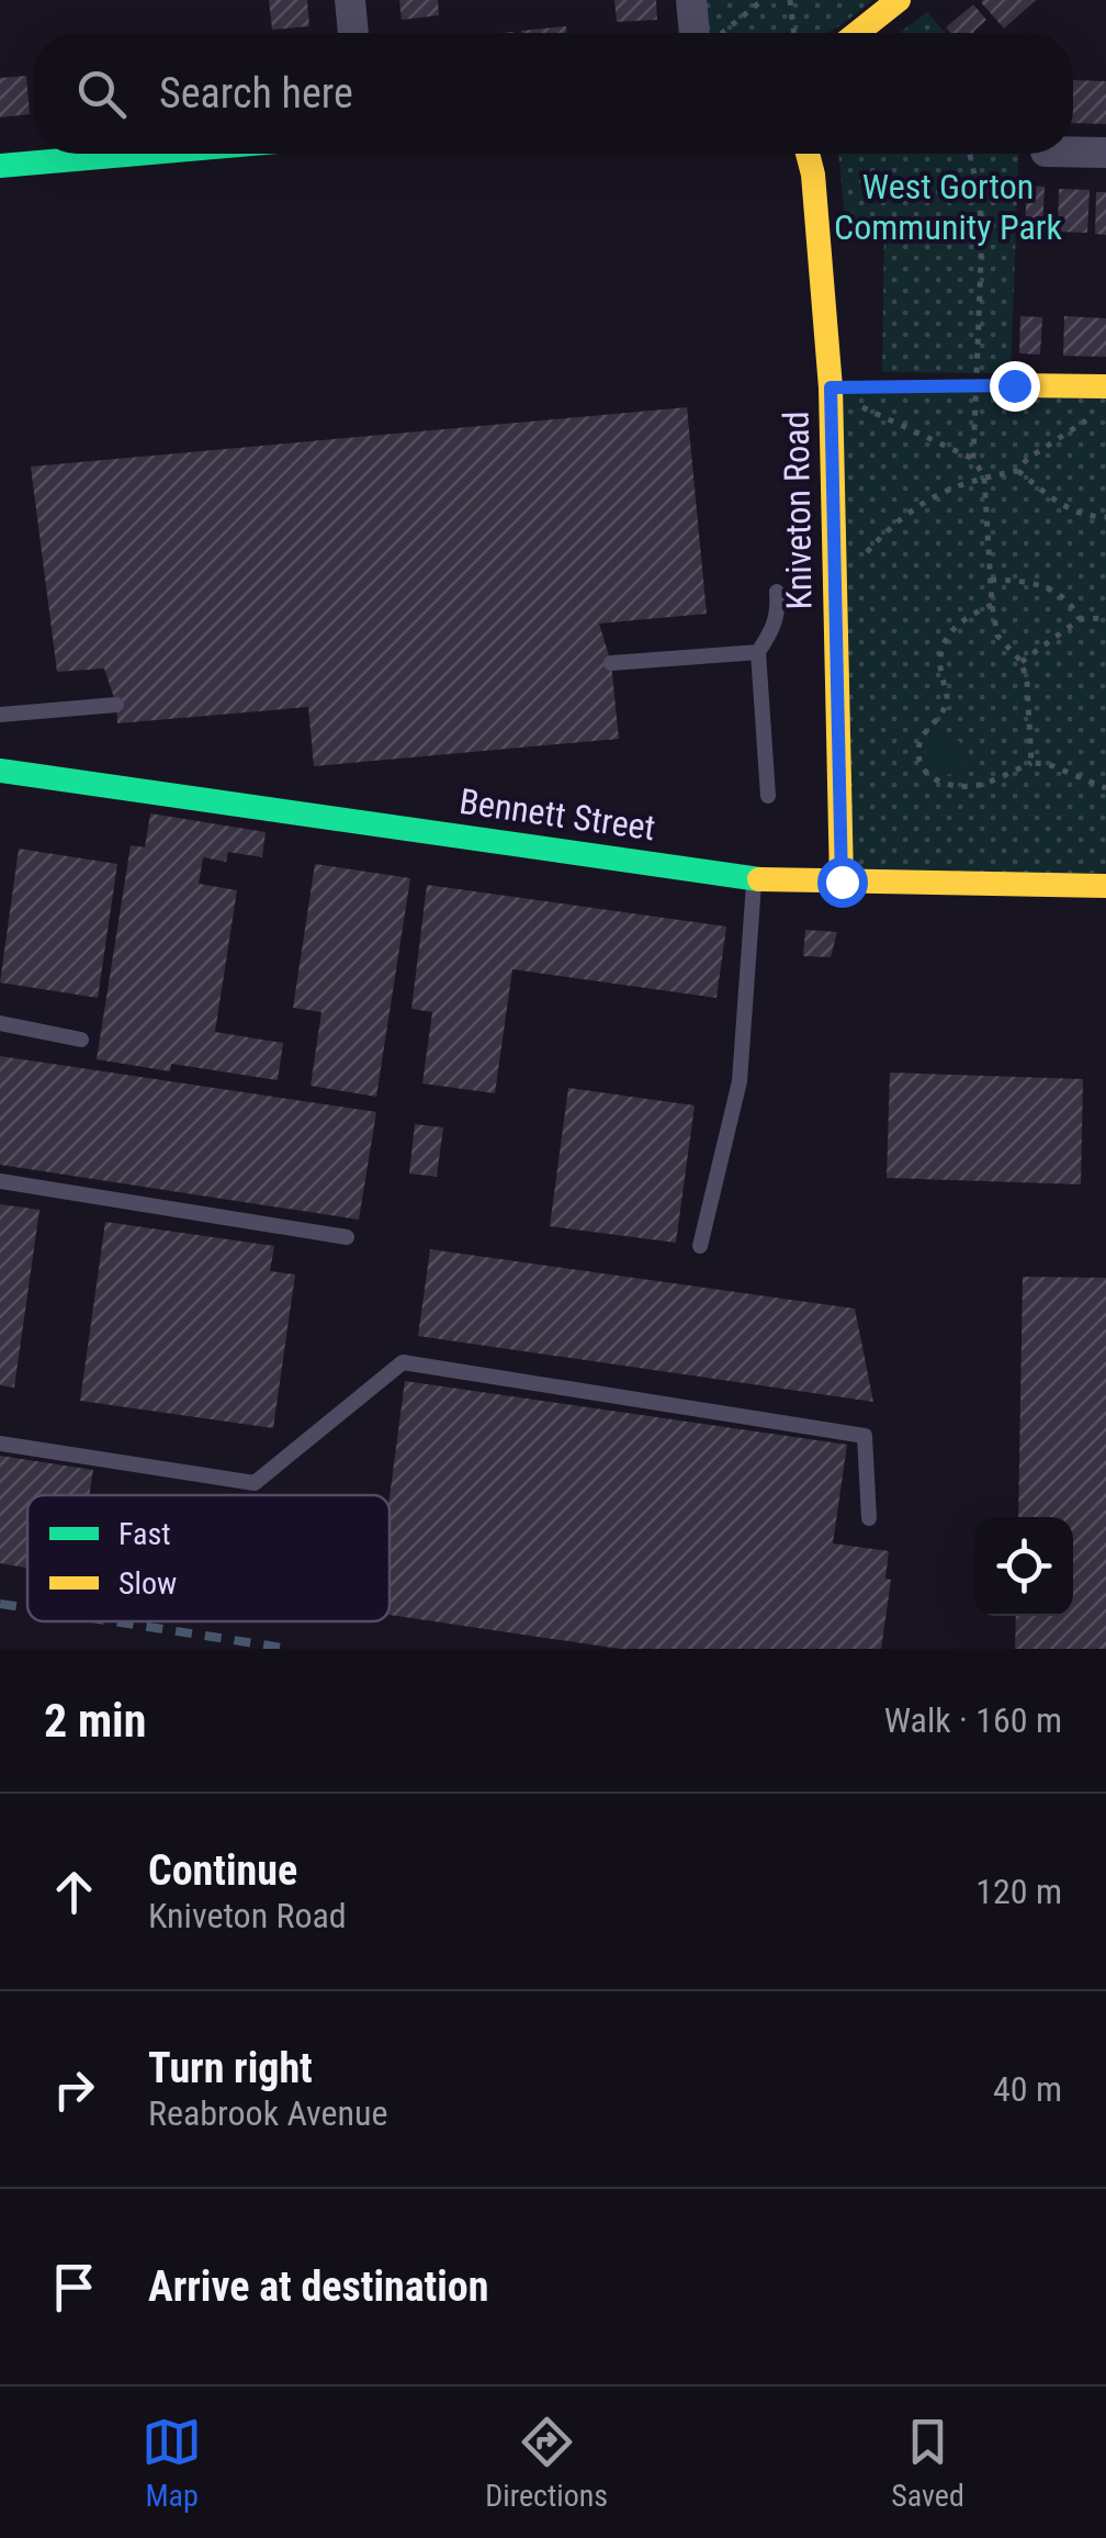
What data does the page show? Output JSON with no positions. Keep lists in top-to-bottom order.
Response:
{
  "streets": {
    "street": ["Kniveton Road", "Bennett Street"]
  },
  "crossings": [
    ["Kniveton Road", "Bennett Street"]
  ],
  "parks": ["West Gorton Community Park"],
  "legend": ["Fast", "Slow"],
  "page": {
    "search": "Search here",
    "heading": ["2 min", "Walk · 160 m"],
    "list": [
      ["Continue", "Kniveton Road", "120 m"],
      ["Turn right", "Reabrook Avenue", "40 m"],
      "Arrive at destination"
    ],
    "nav": ["Map", "Directions", "Saved"]
  }
}
